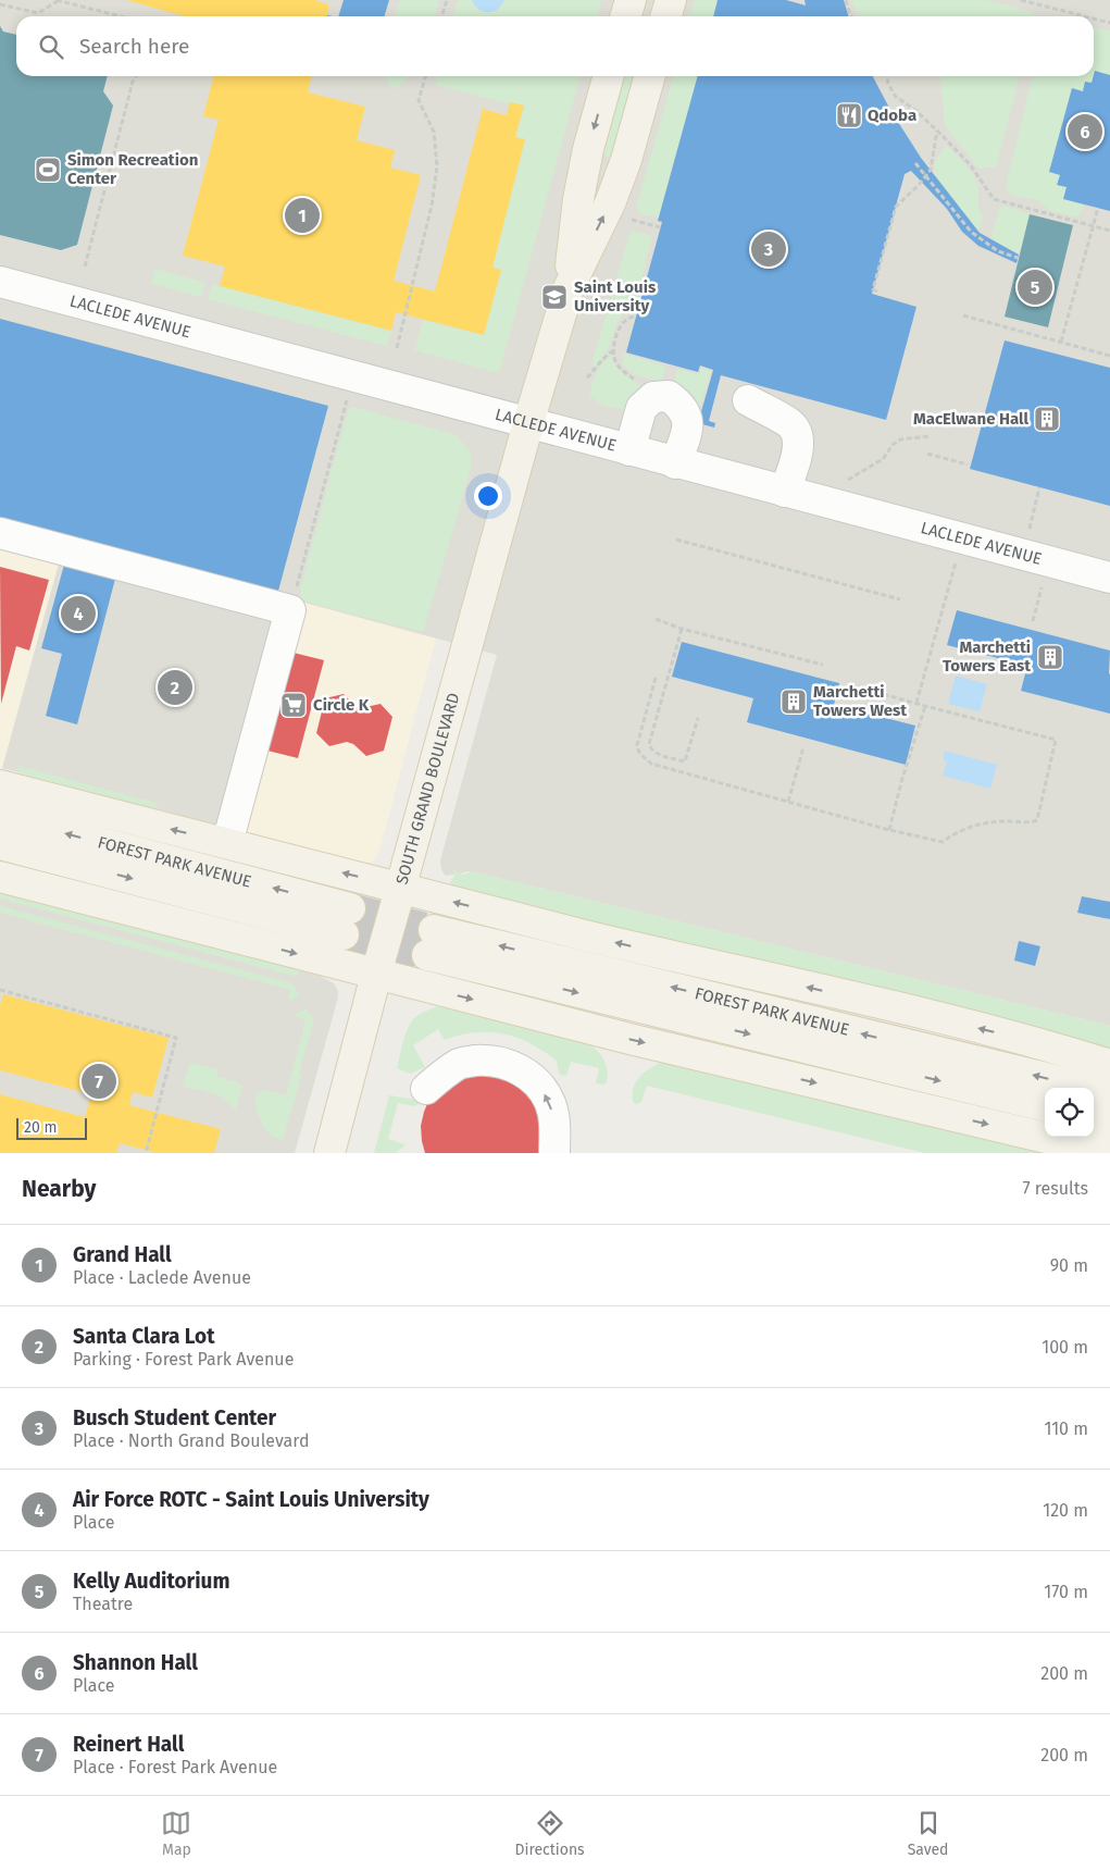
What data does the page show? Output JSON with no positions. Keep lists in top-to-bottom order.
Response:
{
  "streets": {
    "main road": ["SOUTH GRAND BOULEVARD", "FOREST PARK AVENUE"],
    "street": ["LACLEDE AVENUE"]
  },
  "crossings": [
    ["LACLEDE AVENUE", "SOUTH GRAND BOULEVARD"]
  ],
  "places": {
    "restaurant": ["Qdoba"],
    "sports": ["Simon Recreation Center"],
    "school or university": ["Saint Louis University"],
    "building": ["MacElwane Hall", "Marchetti Towers East", "Marchetti Towers West"],
    "supermarket": ["Circle K"]
  },
  "scale_bar": "20 m",
  "page": {
    "search": "Search here",
    "pins": [
      "6",
      "1",
      "3",
      "5",
      "4",
      "2",
      "7"
    ],
    "scale": "20 m",
    "heading": ["Nearby", "7 results"],
    "list": [
      {
        "mark": "1",
        "name": "Grand Hall",
        "note": "Place · Laclede Avenue",
        "value": "90 m"
      },
      {
        "mark": "2",
        "name": "Santa Clara Lot",
        "note": "Parking · Forest Park Avenue",
        "value": "100 m"
      },
      {
        "mark": "3",
        "name": "Busch Student Center",
        "note": "Place · North Grand Boulevard",
        "value": "110 m"
      },
      {
        "mark": "4",
        "name": "Air Force ROTC - Saint Louis University",
        "note": "Place",
        "value": "120 m"
      },
      {
        "mark": "5",
        "name": "Kelly Auditorium",
        "note": "Theatre",
        "value": "170 m"
      },
      {
        "mark": "6",
        "name": "Shannon Hall",
        "note": "Place",
        "value": "200 m"
      },
      {
        "mark": "7",
        "name": "Reinert Hall",
        "note": "Place · Forest Park Avenue",
        "value": "200 m"
      }
    ],
    "nav": ["Map", "Directions", "Saved"]
  }
}
